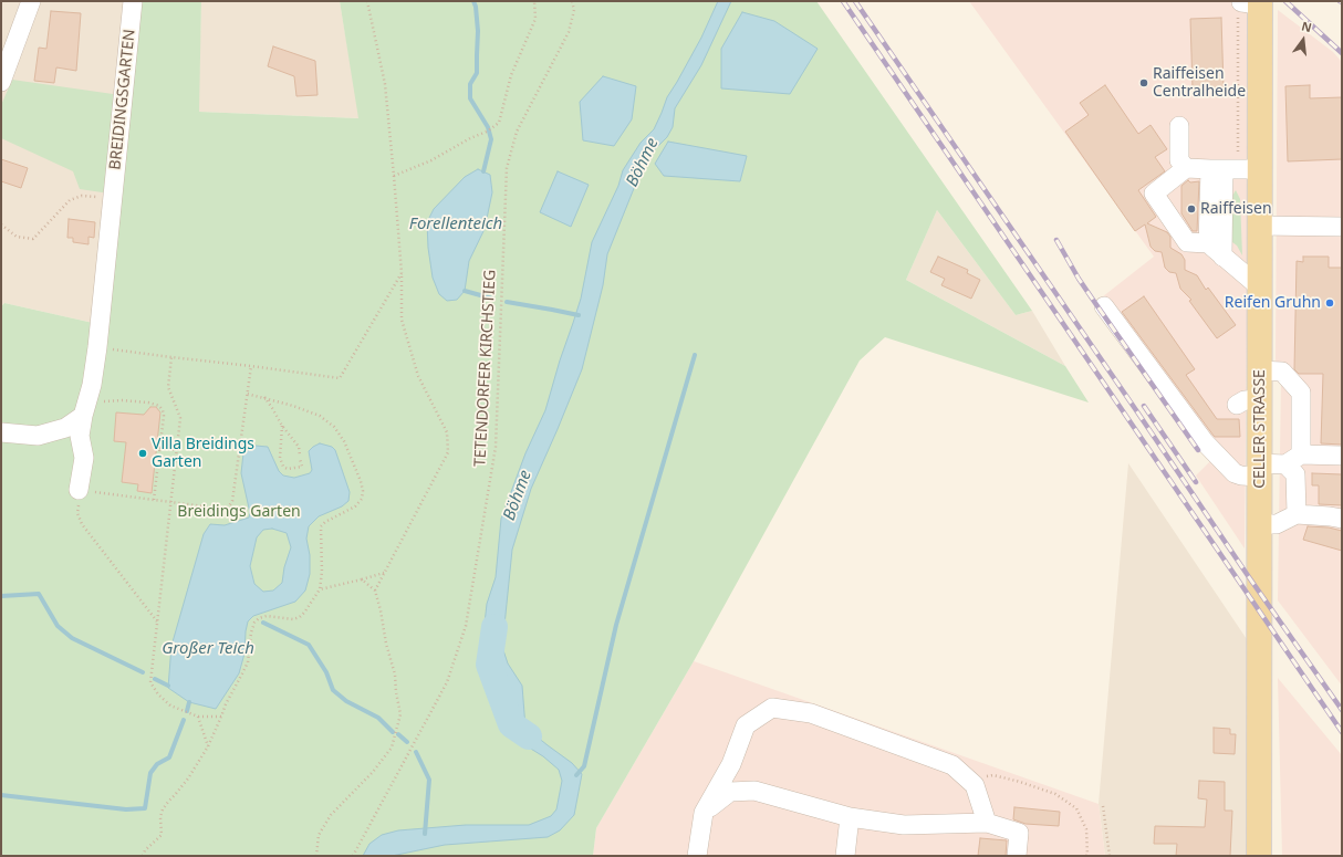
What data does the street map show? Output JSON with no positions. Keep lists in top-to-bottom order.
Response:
{
  "streets": {
    "main road": ["CELLER STRASSE"],
    "street": ["BREIDINGSGARTEN"],
    "path": ["TETENDORFER KIRCHSTIEG"]
  },
  "water": ["Böhme", "Forellenteich", "Großer Teich"],
  "parks": ["Breidings Garten"],
  "places": [
    "Raiffeisen Centralheide",
    "Raiffeisen",
    "Reifen Gruhn",
    "Villa Breidings Garten"
  ],
  "north": "top"
}
